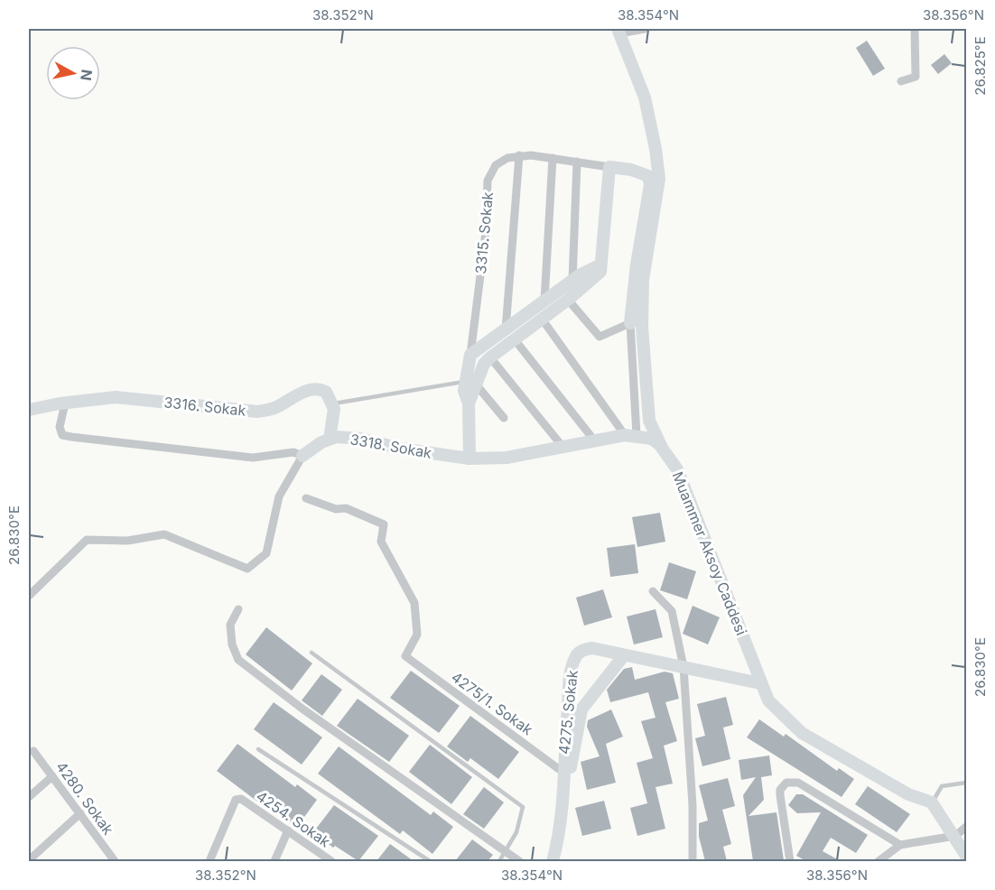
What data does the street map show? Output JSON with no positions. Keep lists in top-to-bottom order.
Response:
{
  "streets": {
    "street": [
      "3315. Sokak",
      "3316. Sokak",
      "3318. Sokak",
      "Muammer Aksoy Caddesi",
      "4275/1. Sokak",
      "4275. Sokak",
      "4280. Sokak",
      "4254. Sokak"
    ]
  },
  "crossings": [
    ["Muammer Aksoy Caddesi", "4275. Sokak"],
    ["4275/1. Sokak", "4275. Sokak"]
  ],
  "north": "right",
  "coordinates": [
    "38.352°N",
    "38.354°N",
    "38.356°N",
    "26.825°E",
    "26.830°E"
  ]
}
